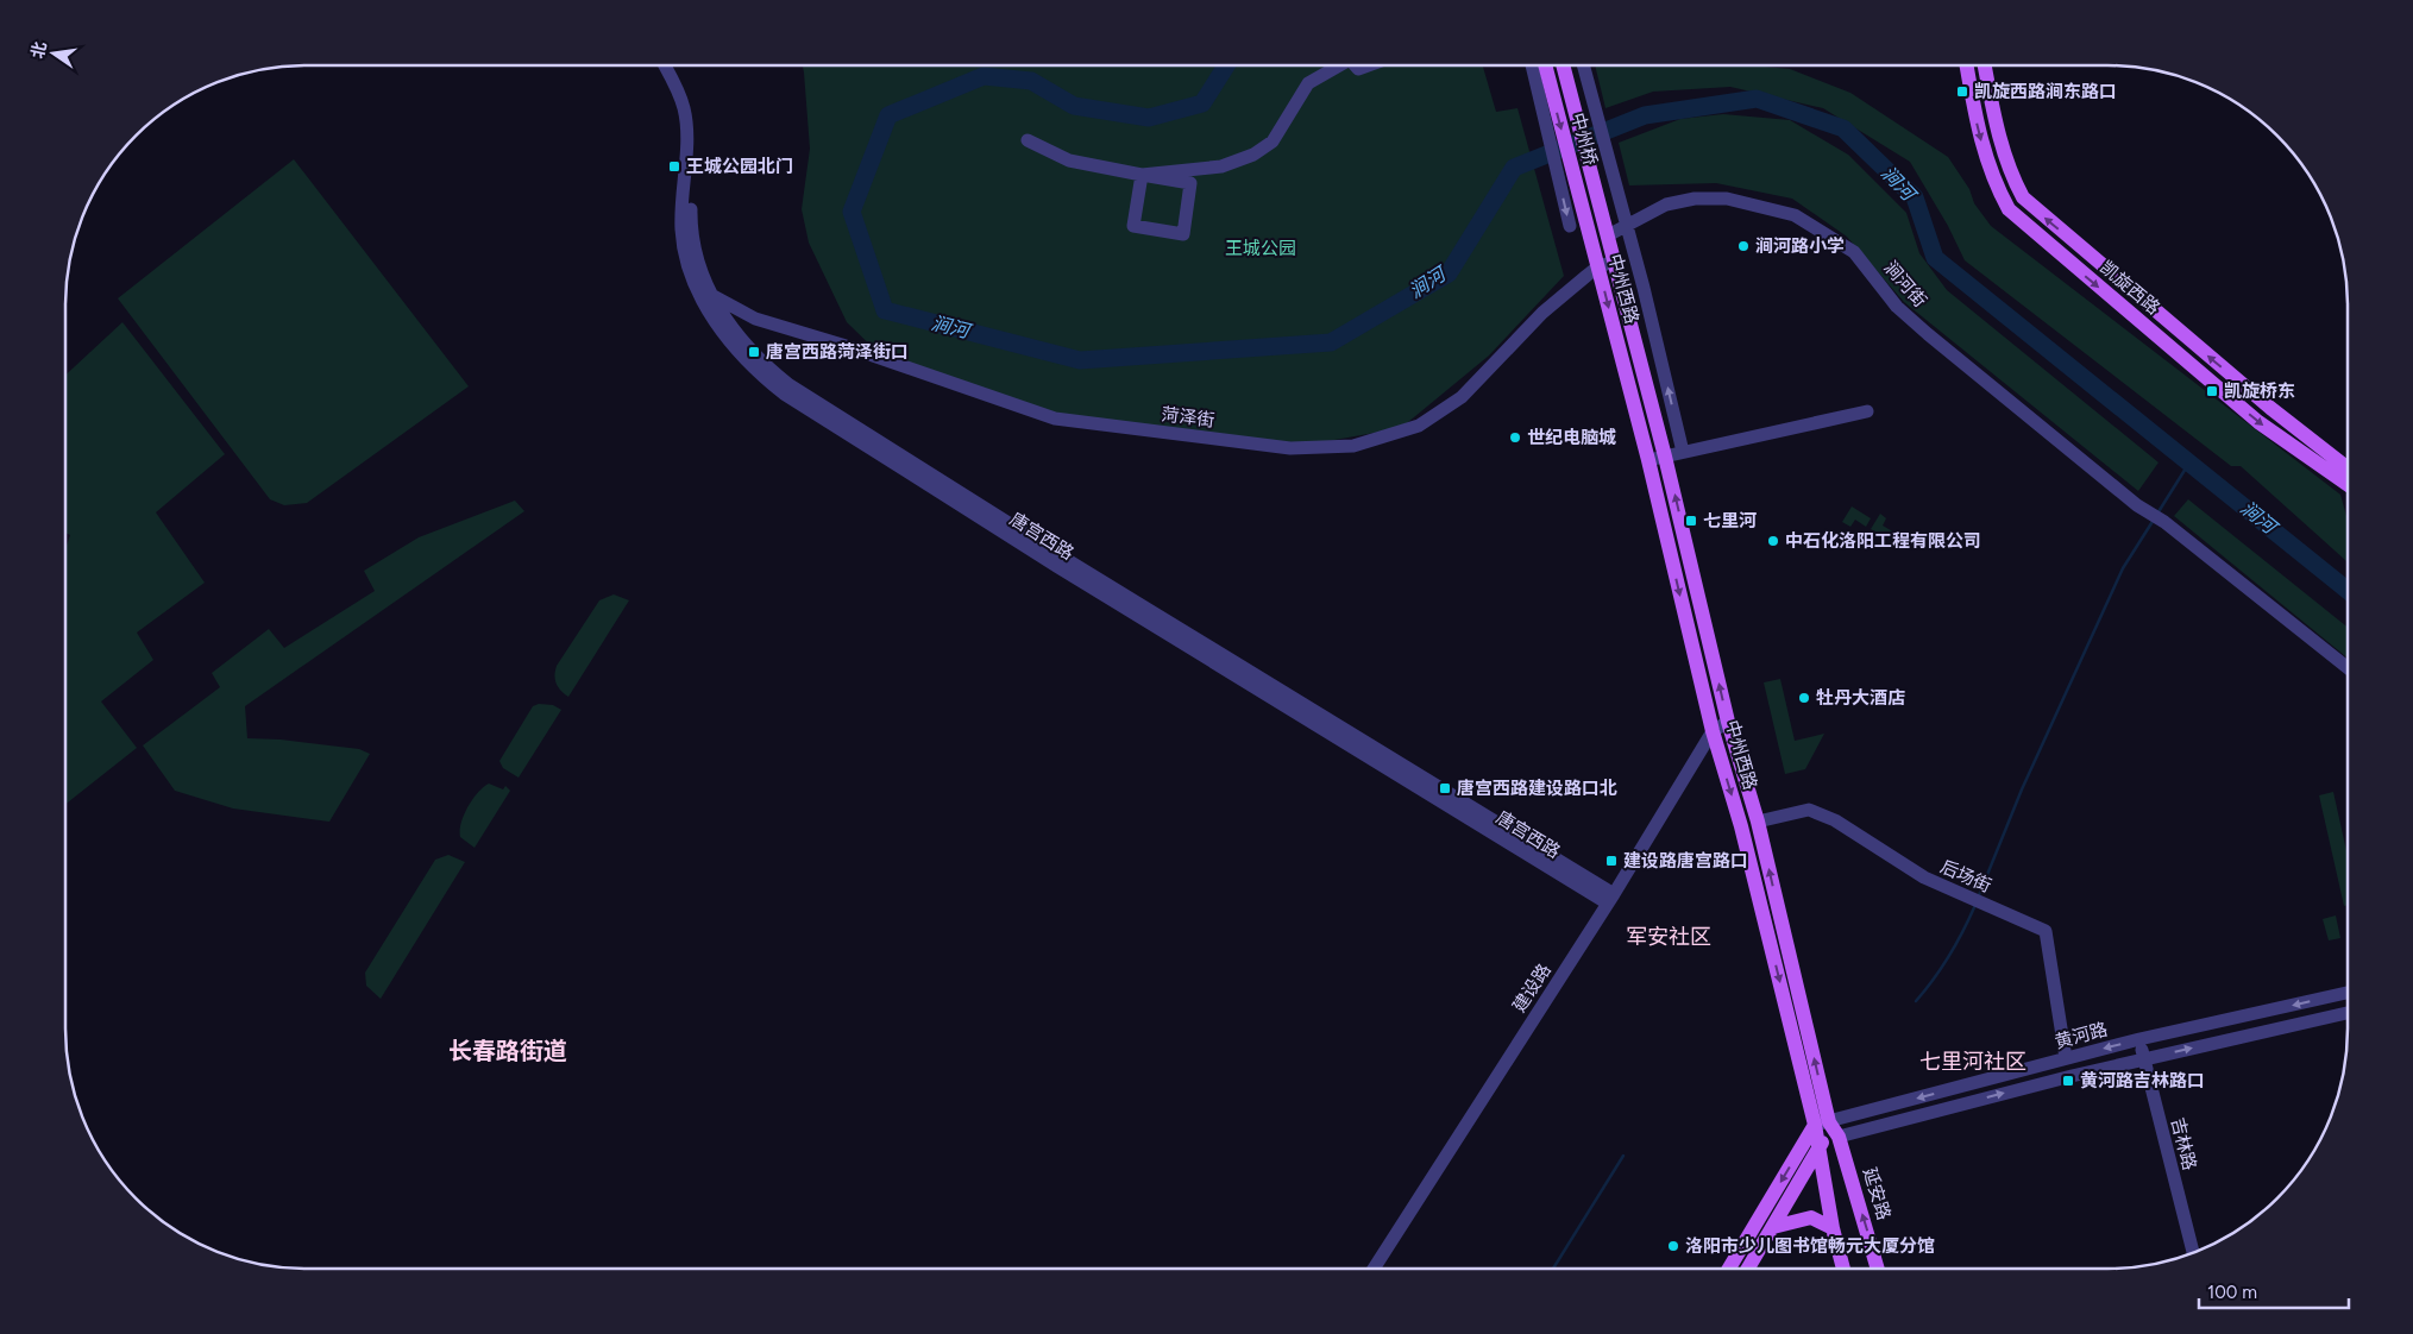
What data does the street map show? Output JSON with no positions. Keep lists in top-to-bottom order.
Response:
{
  "streets": {
    "main road": [
      "中州桥",
      "凯旋西路",
      "中州西路",
      "延安路"
    ],
    "street": [
      "涧河街",
      "菏泽街",
      "唐宫西路",
      "后场街",
      "建设路",
      "黄河路",
      "吉林路"
    ]
  },
  "crossings": [
    ["中州桥", "中州西路"],
    ["涧河街", "中州西路"],
    ["中州西路", "菏泽街"],
    ["中州西路", "后场街"],
    ["中州西路", "建设路"],
    ["中州西路", "黄河路"],
    ["中州西路", "延安路"],
    ["菏泽街", "唐宫西路"],
    ["唐宫西路", "建设路"],
    ["后场街", "黄河路"],
    ["黄河路", "吉林路"],
    ["黄河路", "延安路"]
  ],
  "districts": ["军安社区", "长春路街道", "七里河社区"],
  "water": ["涧河"],
  "parks": ["王城公园"],
  "places": {
    "transit": [
      "凯旋西路涧东路口",
      "王城公园北门",
      "唐宫西路菏泽街口",
      "凯旋桥东",
      "七里河",
      "唐宫西路建设路口北",
      "建设路唐宫路口",
      "黄河路吉林路口"
    ],
    "other": [
      "涧河路小学",
      "世纪电脑城",
      "中石化洛阳工程有限公司",
      "牡丹大酒店",
      "洛阳市少儿图书馆畅元大厦分馆"
    ]
  },
  "scale_bar": "100 m",
  "north": "left"
}
